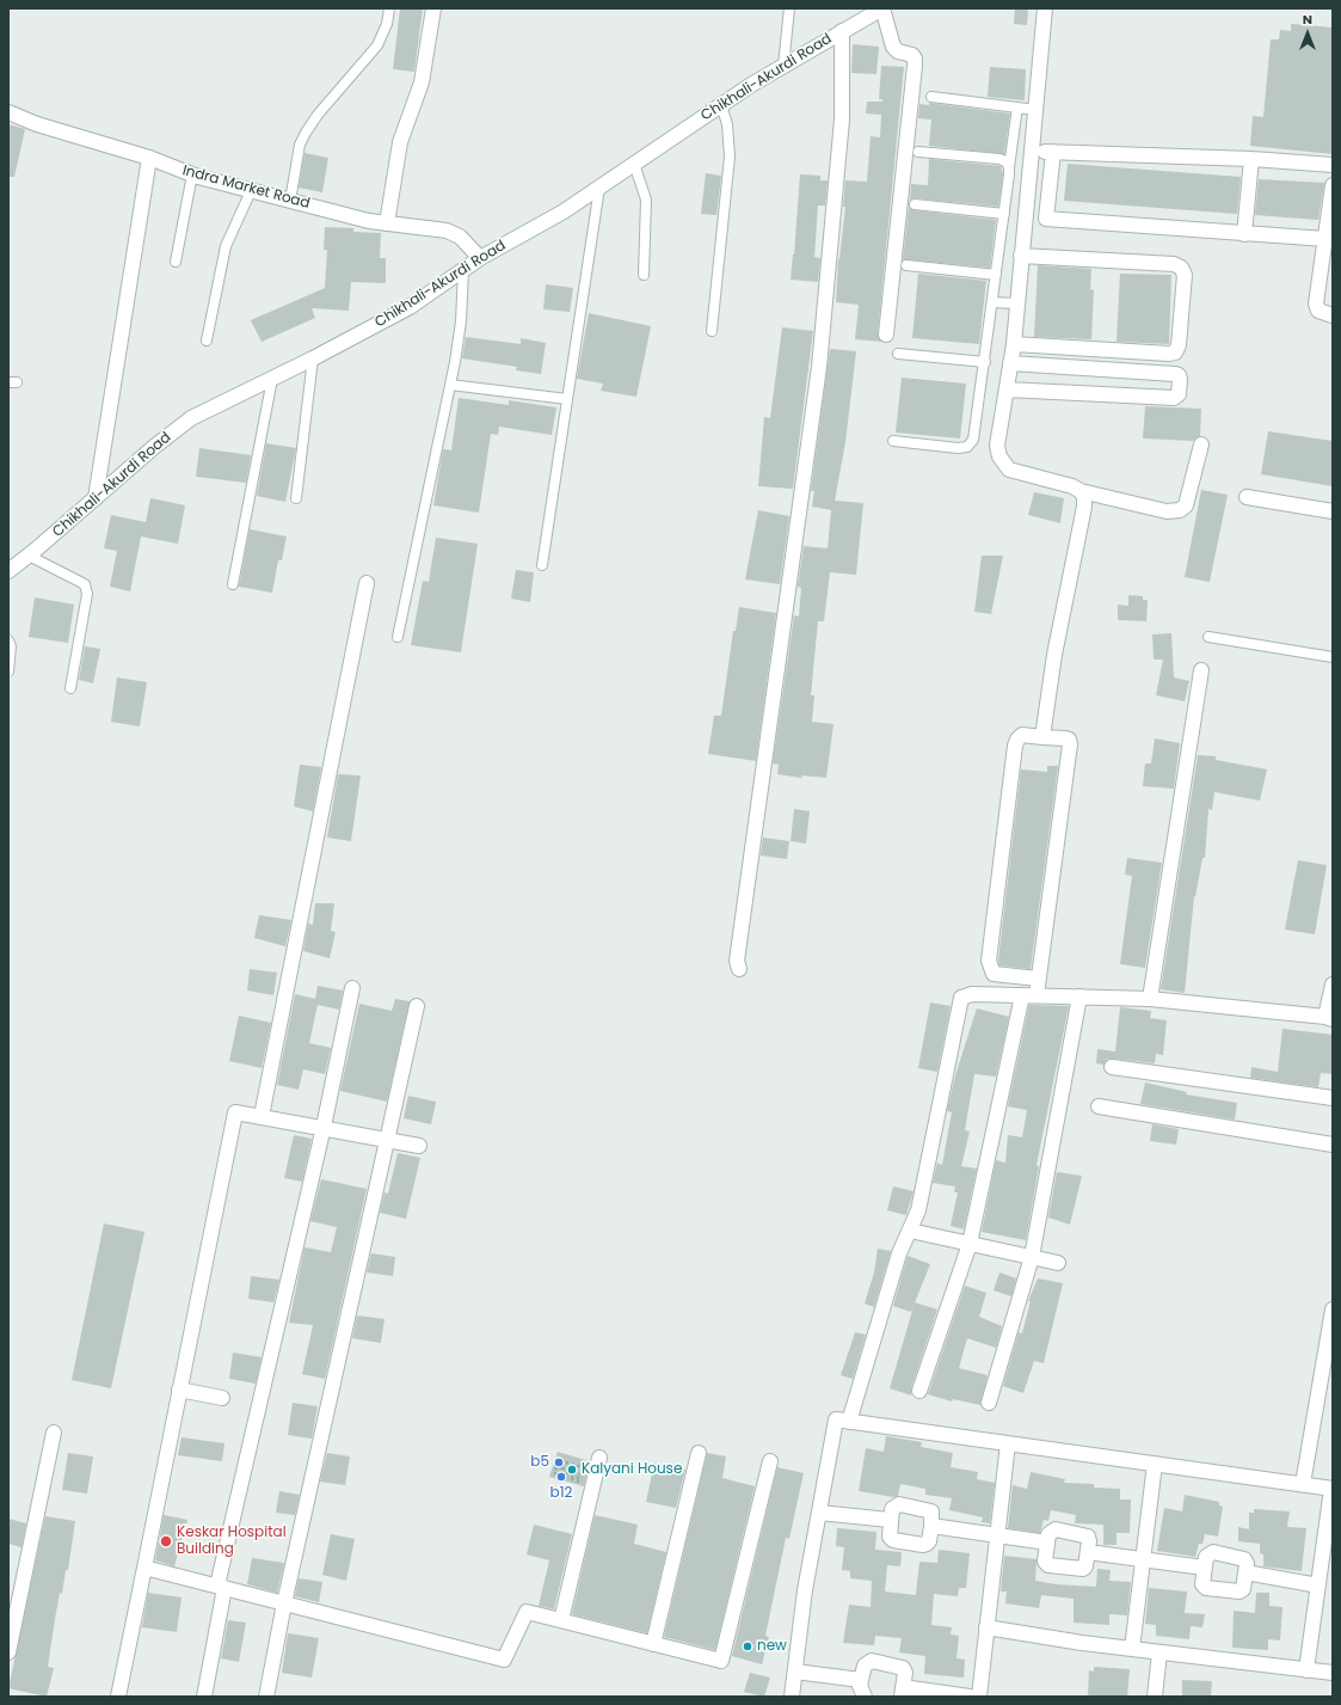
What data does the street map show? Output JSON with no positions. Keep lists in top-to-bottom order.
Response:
{
  "streets": {
    "street": ["Chikhali-Akurdi Road", "Indra Market Road"]
  },
  "crossings": [
    ["Chikhali-Akurdi Road", "Indra Market Road"]
  ],
  "places": [
    "b5",
    "Kalyani House",
    "b12",
    "Keskar Hospital Building",
    "new"
  ],
  "north": "top"
}
